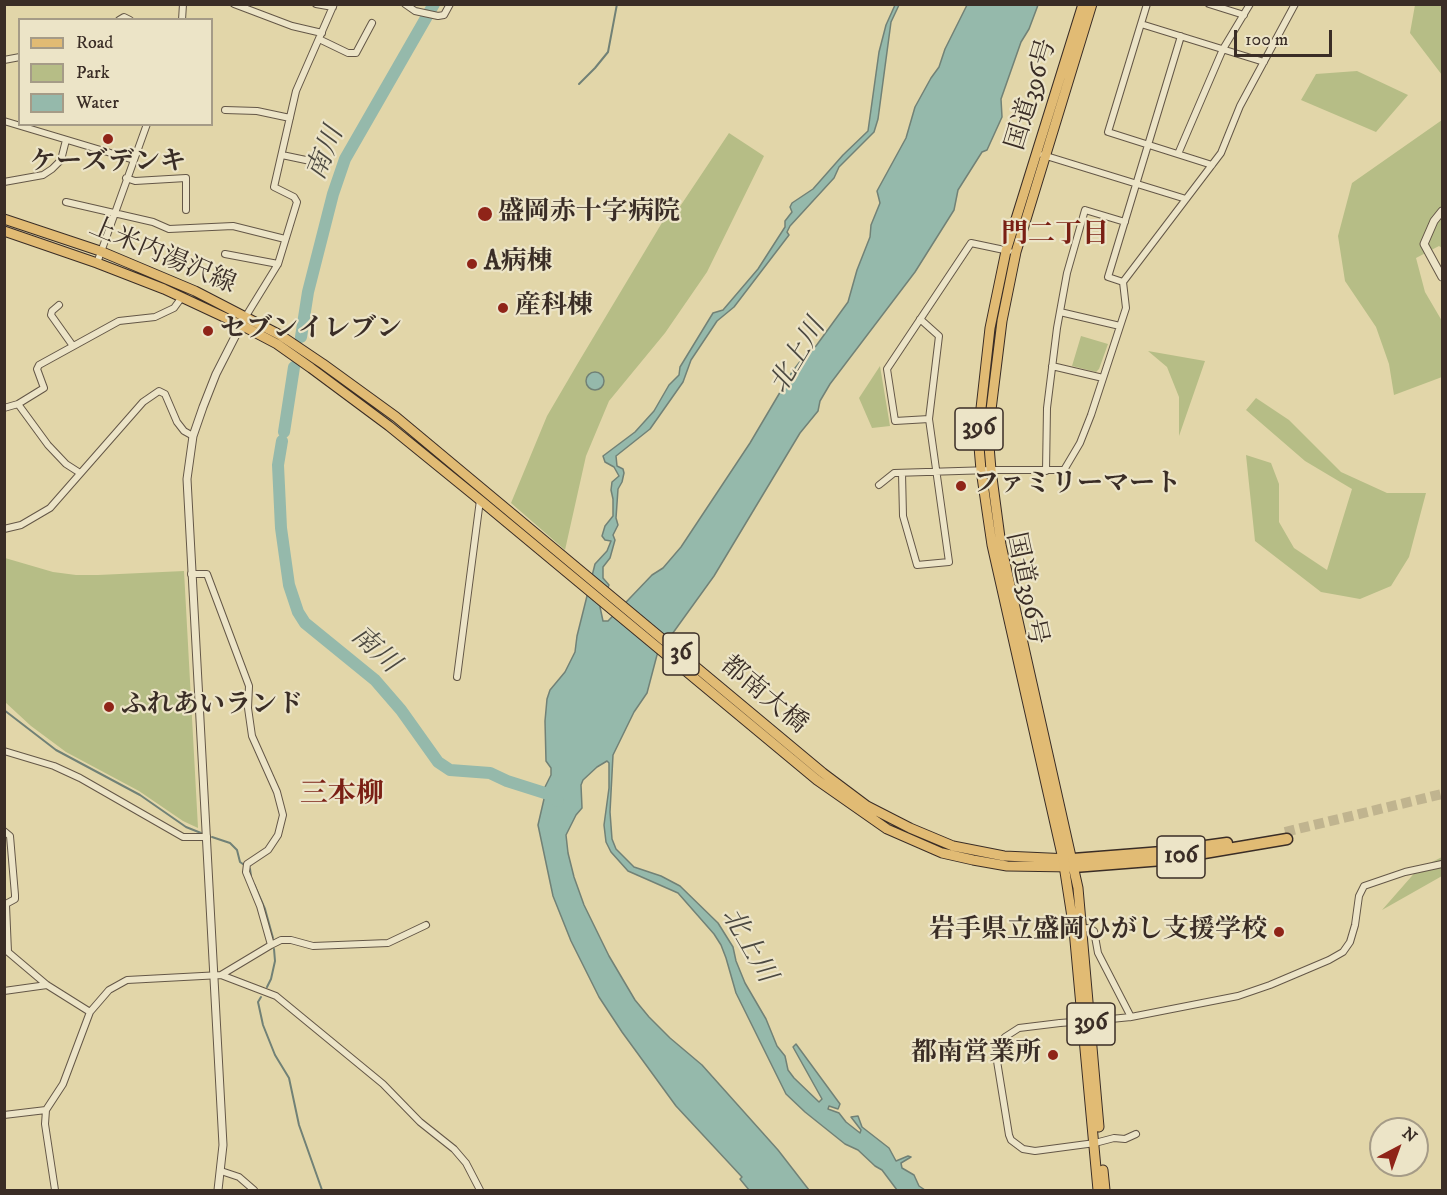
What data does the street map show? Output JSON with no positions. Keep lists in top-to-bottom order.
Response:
{
  "streets": {
    "highway": ["106"],
    "main road": [
      "国道396号",
      "上米内湯沢線",
      "396",
      "36",
      "都南大橋"
    ]
  },
  "crossings": [
    ["国道396号", "36"],
    ["国道396号", "106"],
    ["上米内湯沢線", "都南大橋"],
    ["36", "都南大橋"],
    ["36", "106"]
  ],
  "districts": ["門二丁目", "三本柳"],
  "water": ["南川", "北上川"],
  "places": [
    "ケーズデンキ",
    "盛岡赤十字病院",
    "A病棟",
    "産科棟",
    "セブンイレブン",
    "ファミリーマート",
    "ふれあいランド",
    "岩手県立盛岡ひがし支援学校",
    "都南営業所"
  ],
  "legend": ["Road", "Park", "Water"],
  "scale_bar": "100 m",
  "north": "top right"
}
